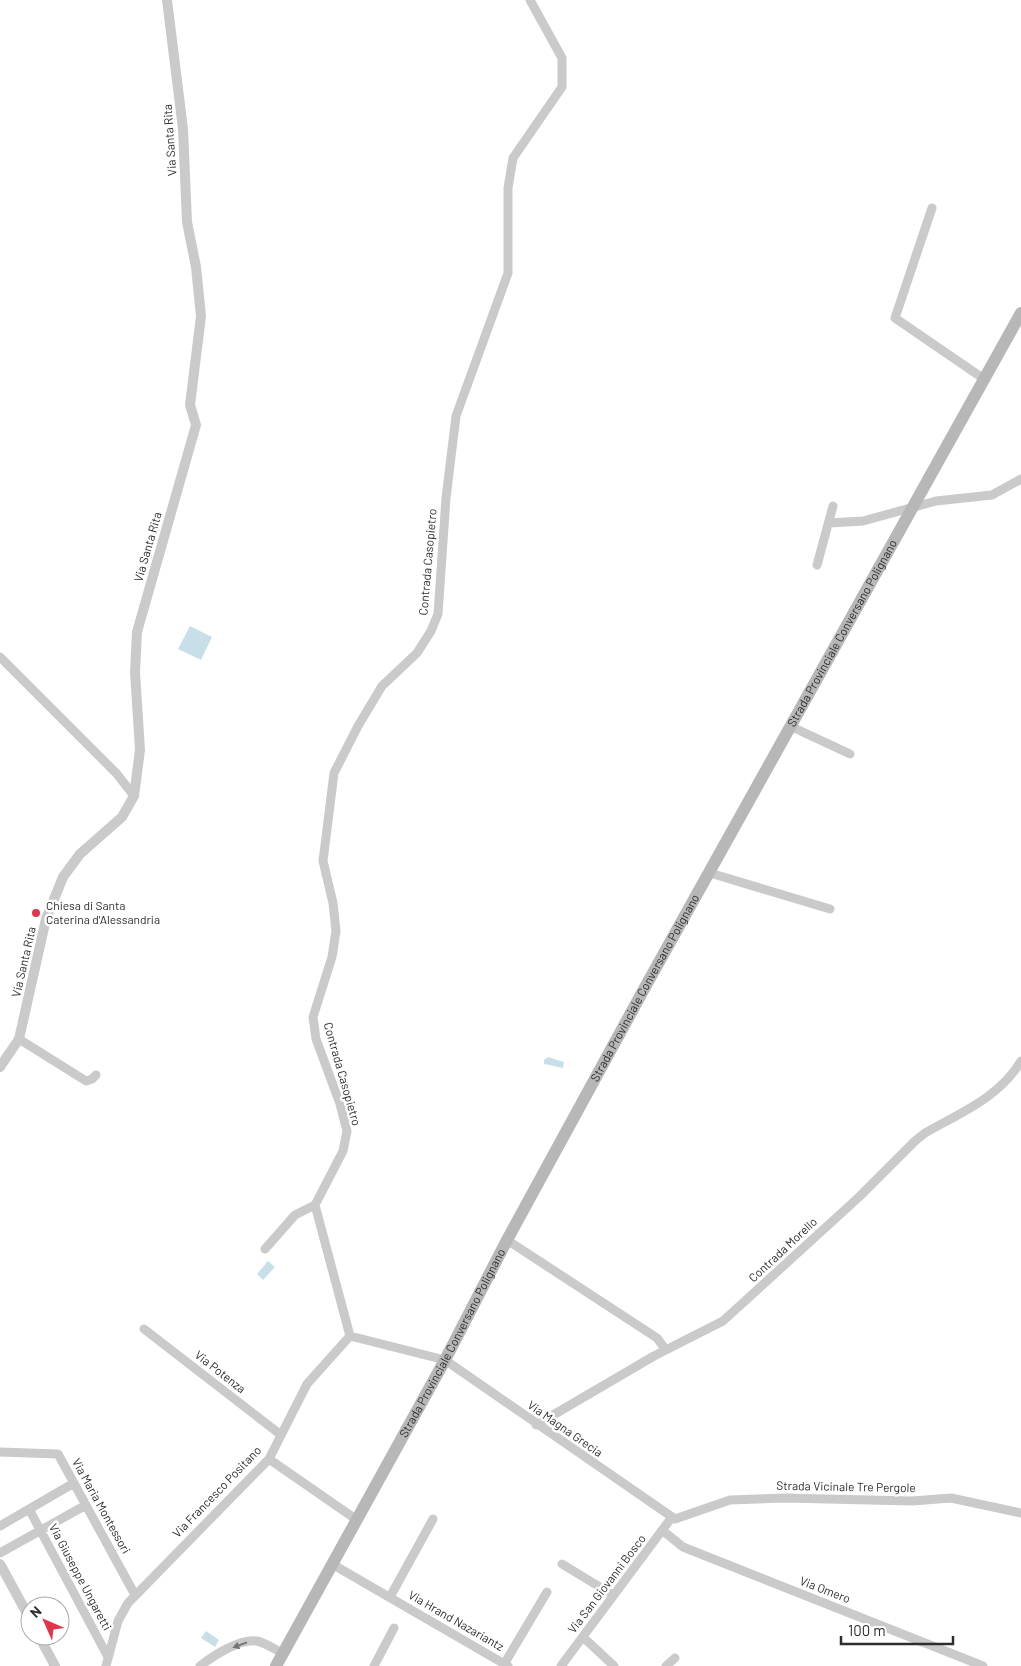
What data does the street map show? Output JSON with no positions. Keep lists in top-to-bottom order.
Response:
{
  "streets": {
    "main road": ["Strada Provinciale Conversano Polignano"],
    "street": [
      "Via Santa Rita",
      "Contrada Casopietro",
      "Contrada Morello",
      "Via Potenza",
      "Via Magna Grecia",
      "Strada Vicinale Tre Pergole",
      "Via Francesco Positano",
      "Via Maria Montessori",
      "Via Giuseppe Ungaretti",
      "Via San Giovanni Bosco",
      "Via Omero",
      "Via Hrand Nazariantz"
    ]
  },
  "crossings": [
    ["Strada Provinciale Conversano Polignano", "Via Magna Grecia"],
    ["Strada Provinciale Conversano Polignano", "Via Hrand Nazariantz"],
    ["Contrada Morello", "Via Magna Grecia"],
    ["Via Potenza", "Via Francesco Positano"],
    ["Via Magna Grecia", "Strada Vicinale Tre Pergole"],
    ["Via Magna Grecia", "Via San Giovanni Bosco"],
    ["Strada Vicinale Tre Pergole", "Via San Giovanni Bosco"],
    ["Via Francesco Positano", "Via Maria Montessori"],
    ["Via Francesco Positano", "Via Giuseppe Ungaretti"],
    ["Via San Giovanni Bosco", "Via Omero"]
  ],
  "places": ["Chiesa di Santa Caterina d'Alessandria"],
  "scale_bar": "100 m",
  "north": "top left"
}
